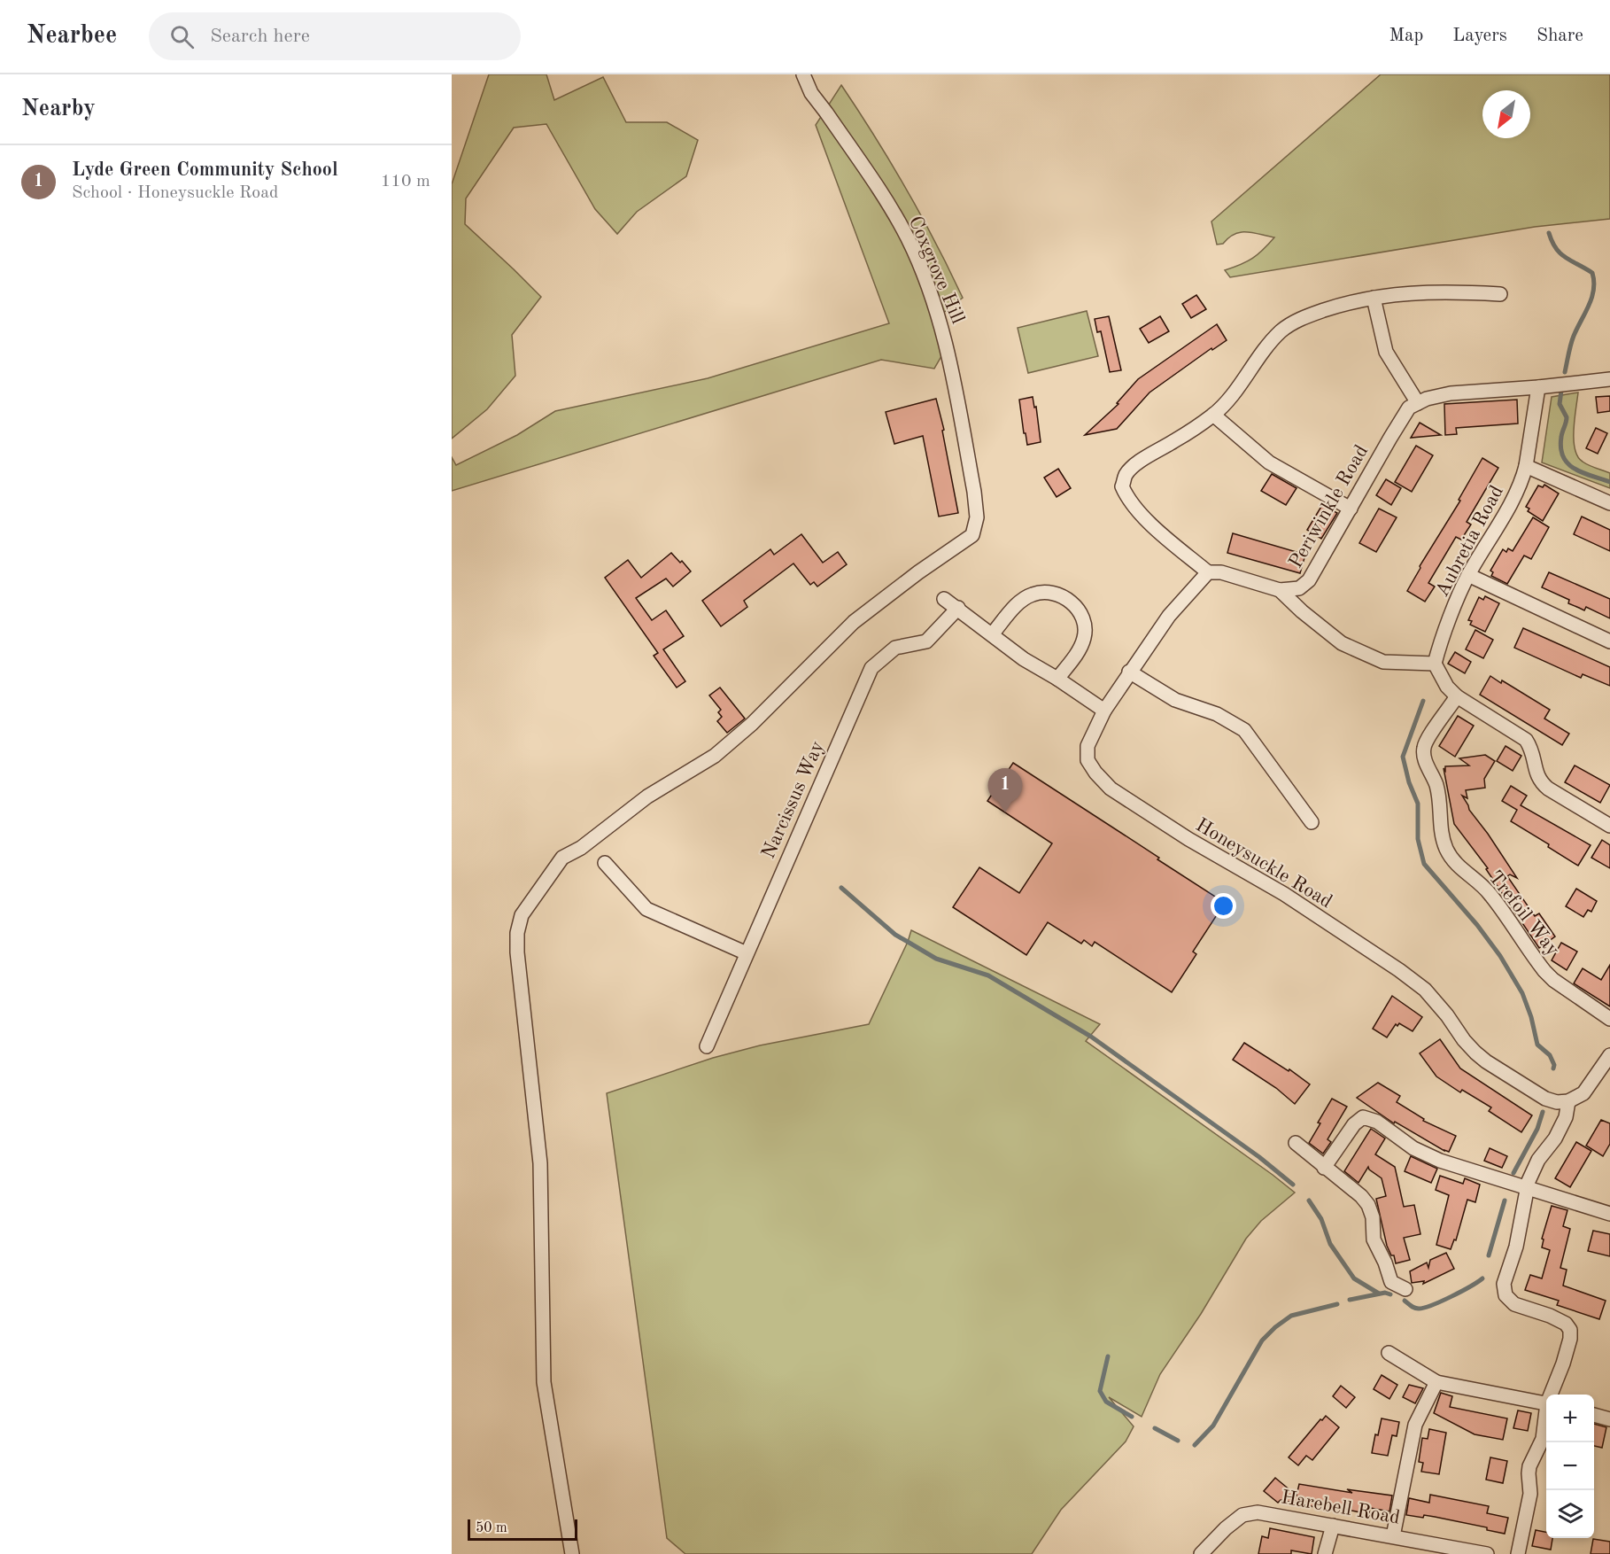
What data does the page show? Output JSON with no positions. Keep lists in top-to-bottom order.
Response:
{
  "streets": {
    "street": [
      "Coxgrove Hill",
      "Periwinkle Road",
      "Aubretia Road",
      "Narcissus Way",
      "Honeysuckle Road",
      "Trefoil Way",
      "Harebell Road"
    ]
  },
  "crossings": [
    ["Periwinkle Road", "Aubretia Road"]
  ],
  "scale_bar": "50 m",
  "north": "bottom left",
  "page": {
    "header": "Nearbee",
    "search": "Search here",
    "nav": ["Map", "Layers", "Share"],
    "heading": "Nearby",
    "list": [
      {
        "mark": "1",
        "name": "Lyde Green Community School",
        "note": "School · Honeysuckle Road",
        "value": "110 m"
      }
    ],
    "pins": "1",
    "map_buttons": ["+", "−"],
    "scale": "50 m"
  }
}
